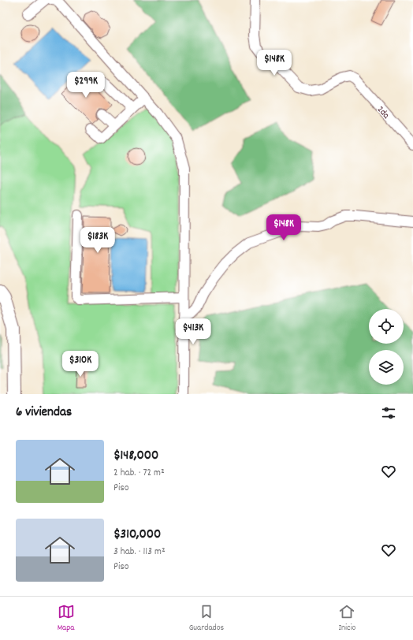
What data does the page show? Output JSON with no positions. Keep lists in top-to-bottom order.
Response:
{
  "streets": {
    "street": ["2da"]
  },
  "page": {
    "price": [
      "$148K",
      "$299K",
      "$148K",
      "$183K",
      "$413K",
      "$310K"
    ],
    "heading": "6 viviendas",
    "list": [
      {
        "name": "$148,000",
        "note": "2 hab. · 72 m² · Piso"
      },
      {
        "name": "$310,000",
        "note": "3 hab. · 113 m² · Piso"
      }
    ],
    "tabs": ["Mapa", "Guardados", "Inicio"]
  }
}
